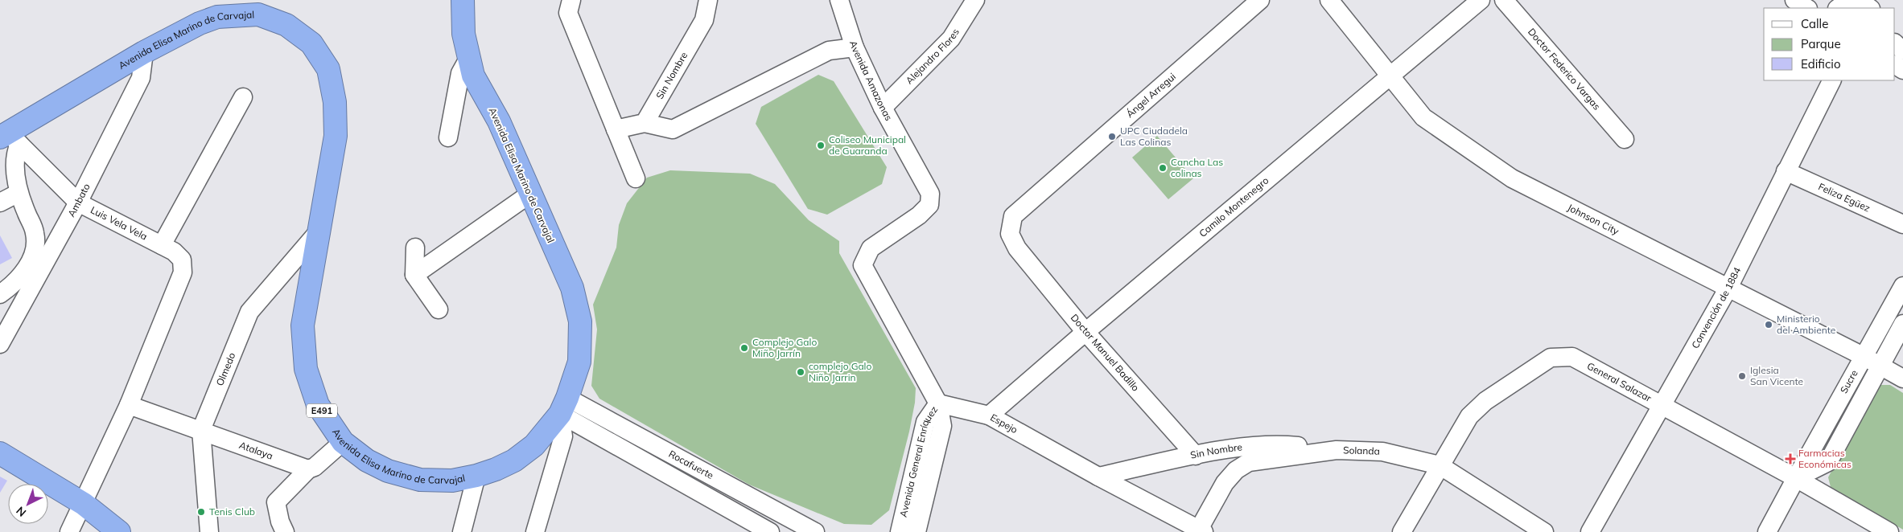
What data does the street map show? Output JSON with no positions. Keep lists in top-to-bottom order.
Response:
{
  "streets": {
    "highway": ["Avenida Elisa Marino de Carvajal", "E491"],
    "street": [
      "Alejandro Flores",
      "Doctor Federico Vargas",
      "Sin Nombre",
      "Avenida Amazonas",
      "Ángel Arregui",
      "Feliza Egüez",
      "Ambato",
      "Camilo Montenegro",
      "Johnson City",
      "Luis Vela Vela",
      "Convención de 1884",
      "Doctor Manuel Badillo",
      "Olmedo",
      "General Salazar",
      "Sucre",
      "Espejo",
      "Atalaya",
      "Solanda",
      "Avenida General Enríquez",
      "Rocafuerte"
    ]
  },
  "crossings": [
    ["Avenida Elisa Marino de Carvajal", "Ambato"],
    ["Avenida Elisa Marino de Carvajal", "Luis Vela Vela"],
    ["Avenida Elisa Marino de Carvajal", "Olmedo"],
    ["Avenida Elisa Marino de Carvajal", "Rocafuerte"],
    ["Alejandro Flores", "Avenida Amazonas"],
    ["Sin Nombre", "Doctor Manuel Badillo"],
    ["Sin Nombre", "Espejo"],
    ["Sin Nombre", "Solanda"],
    ["Avenida Amazonas", "Espejo"],
    ["Avenida Amazonas", "Avenida General Enríquez"],
    ["Ángel Arregui", "Doctor Manuel Badillo"],
    ["Feliza Egüez", "Convención de 1884"],
    ["Ambato", "Luis Vela Vela"],
    ["Camilo Montenegro", "Johnson City"],
    ["Camilo Montenegro", "Doctor Manuel Badillo"],
    ["Camilo Montenegro", "Espejo"],
    ["Johnson City", "Convención de 1884"],
    ["Johnson City", "Sucre"],
    ["Luis Vela Vela", "Atalaya"],
    ["Convención de 1884", "General Salazar"],
    ["Olmedo", "Atalaya"],
    ["General Salazar", "Sucre"],
    ["General Salazar", "Solanda"],
    ["Espejo", "Solanda"],
    ["Espejo", "Avenida General Enríquez"]
  ],
  "places": {
    "other": [
      "UPC Ciudadela Las Colinas",
      "Coliseo Municipal de Guaranda",
      "Cancha Las colinas",
      "Ministerio del Ambiente",
      "Complejo Galo Miño Jarrín",
      "complejo Galo Niño Jarrin",
      "Iglesia San Vicente",
      "Tenis Club"
    ],
    "health": ["Farmacias Económicas"]
  },
  "legend": ["Calle", "Parque", "Edificio"],
  "north": "bottom left"
}
